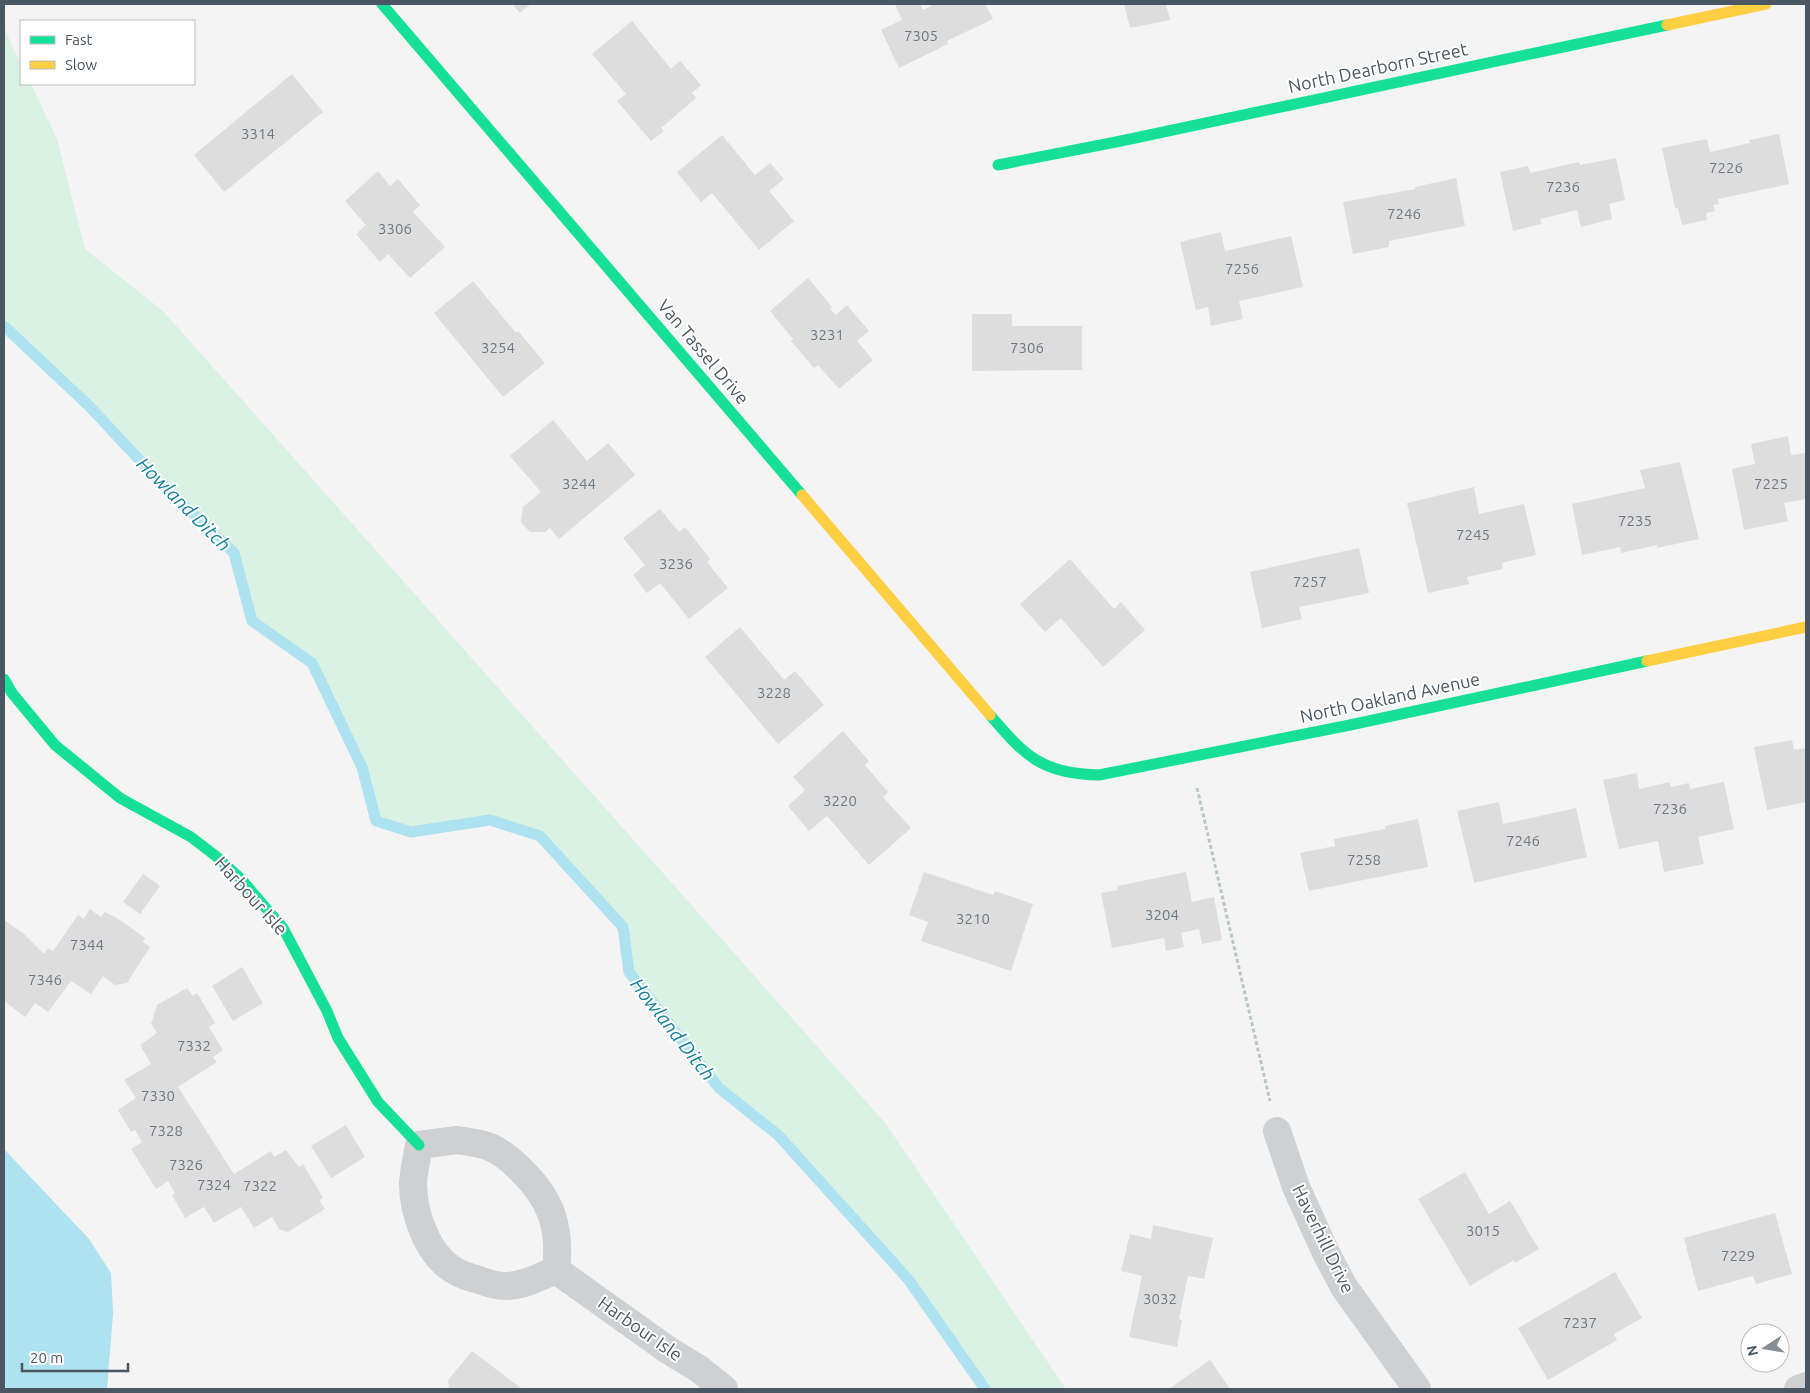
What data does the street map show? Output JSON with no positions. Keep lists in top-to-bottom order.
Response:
{
  "streets": {
    "street": [
      "North Dearborn Street",
      "Van Tassel Drive",
      "North Oakland Avenue",
      "Harbour Isle",
      "Haverhill Drive"
    ]
  },
  "crossings": [
    ["Van Tassel Drive", "North Oakland Avenue"]
  ],
  "water": ["Howland Ditch"],
  "house_numbers": [
    "7305",
    "3314",
    "7226",
    "7236",
    "7246",
    "3306",
    "7256",
    "3231",
    "3254",
    "7306",
    "3244",
    "7225",
    "7235",
    "7245",
    "3236",
    "7257",
    "3228",
    "3220",
    "7236",
    "7246",
    "7258",
    "3204",
    "3210",
    "7344",
    "7346",
    "7332",
    "7330",
    "7328",
    "7326",
    "7324",
    "7322",
    "3015",
    "7229",
    "3032",
    "7237"
  ],
  "legend": ["Fast", "Slow"],
  "scale_bar": "20 m",
  "north": "left"
}
